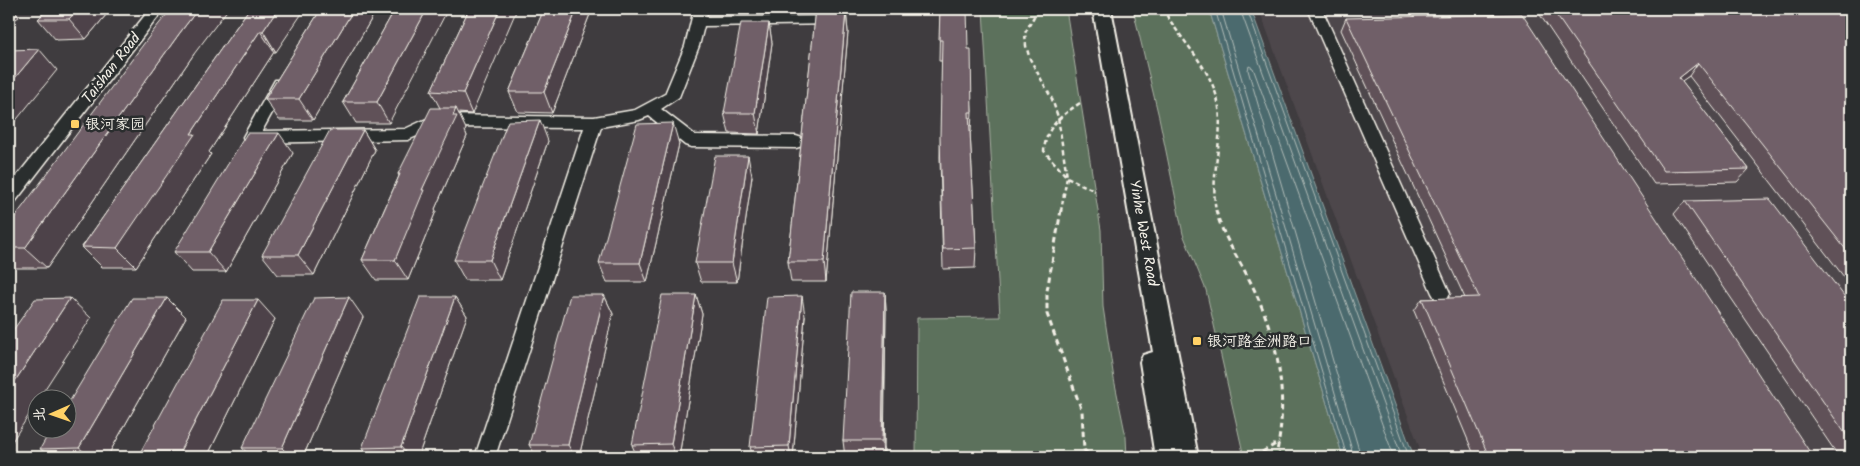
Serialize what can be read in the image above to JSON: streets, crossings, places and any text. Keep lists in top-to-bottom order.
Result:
{
  "streets": {
    "main road": ["Yinhe West Road"],
    "street": ["Taishan Road"]
  },
  "places": {
    "transit": ["银河家园", "银河路金洲路口"]
  },
  "north": "left"
}
